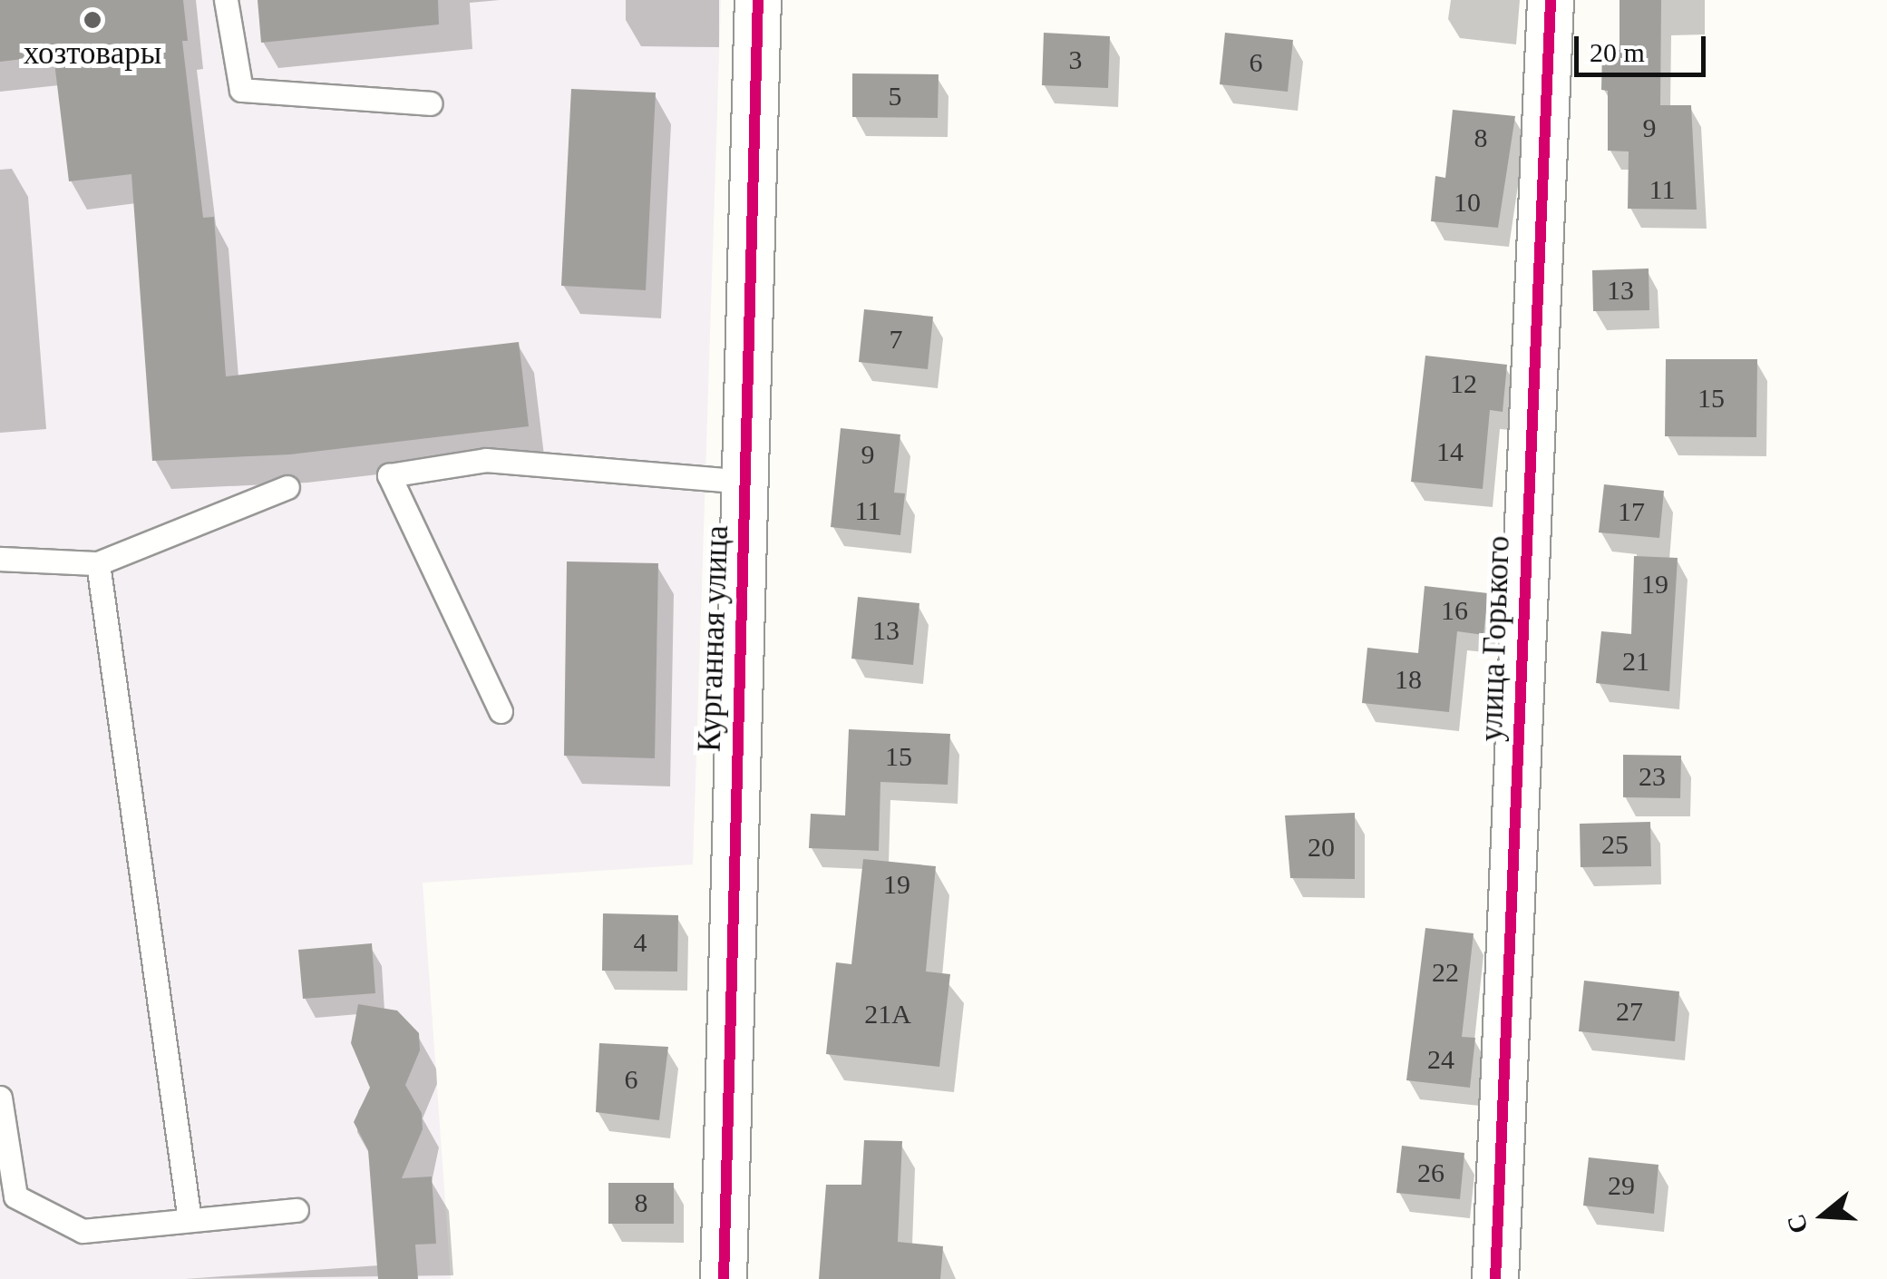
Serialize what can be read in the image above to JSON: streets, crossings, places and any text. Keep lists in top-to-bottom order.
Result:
{
  "streets": {
    "street": ["Курганная улица", "улица Горького"]
  },
  "places": ["хозтовары"],
  "house_numbers": [
    "3",
    "6",
    "5",
    "9",
    "8",
    "11",
    "10",
    "13",
    "7",
    "12",
    "15",
    "14",
    "9",
    "11",
    "17",
    "19",
    "16",
    "13",
    "21",
    "18",
    "15",
    "23",
    "25",
    "20",
    "19",
    "4",
    "22",
    "27",
    "21А",
    "24",
    "6",
    "26",
    "29",
    "8"
  ],
  "scale_bar": "20 m",
  "north": "left"
}
